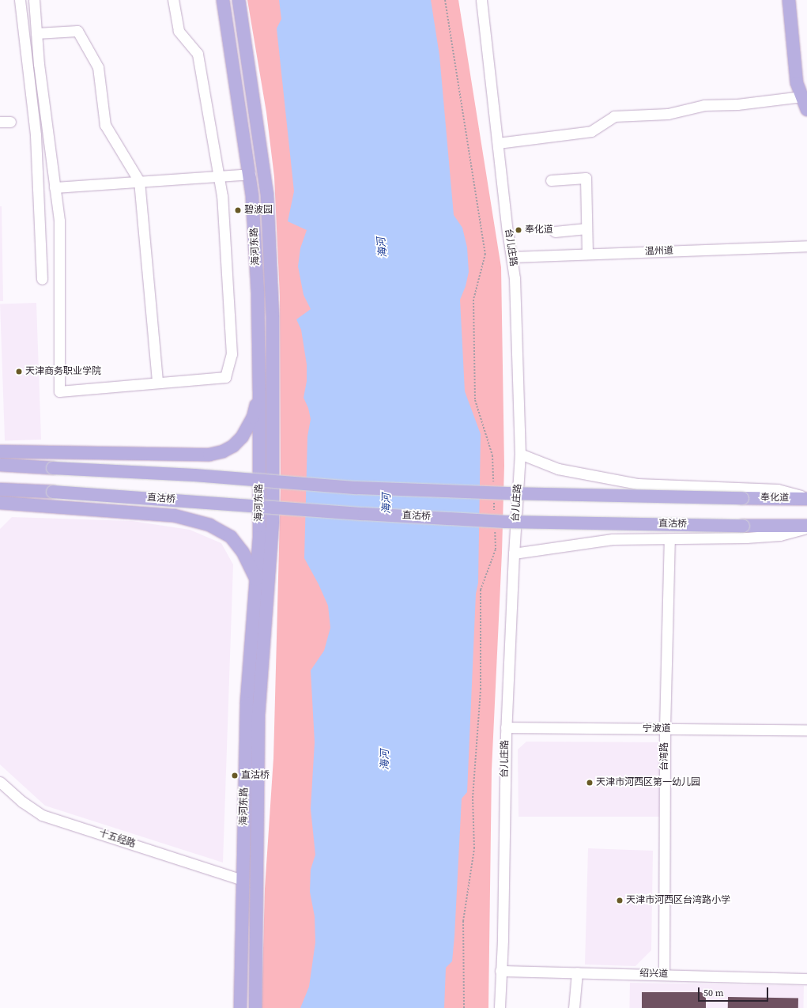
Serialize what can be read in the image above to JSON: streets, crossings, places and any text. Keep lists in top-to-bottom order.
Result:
{
  "streets": {
    "main road": ["海河东路", "奉化道", "直沽桥"],
    "street": [
      "台儿庄路",
      "温州道",
      "宁波道",
      "台湾路",
      "十五经路",
      "绍兴道"
    ]
  },
  "crossings": [
    ["海河东路", "十五经路"],
    ["台儿庄路", "温州道"],
    ["台儿庄路", "宁波道"],
    ["台儿庄路", "绍兴道"],
    ["宁波道", "台湾路"],
    ["台湾路", "绍兴道"]
  ],
  "water": ["海河"],
  "places": [
    "碧波园",
    "奉化道",
    "天津商务职业学院",
    "直沽桥",
    "天津市河西区第一幼儿园",
    "天津市河西区台湾路小学"
  ],
  "scale_bar": "50 m"
}
